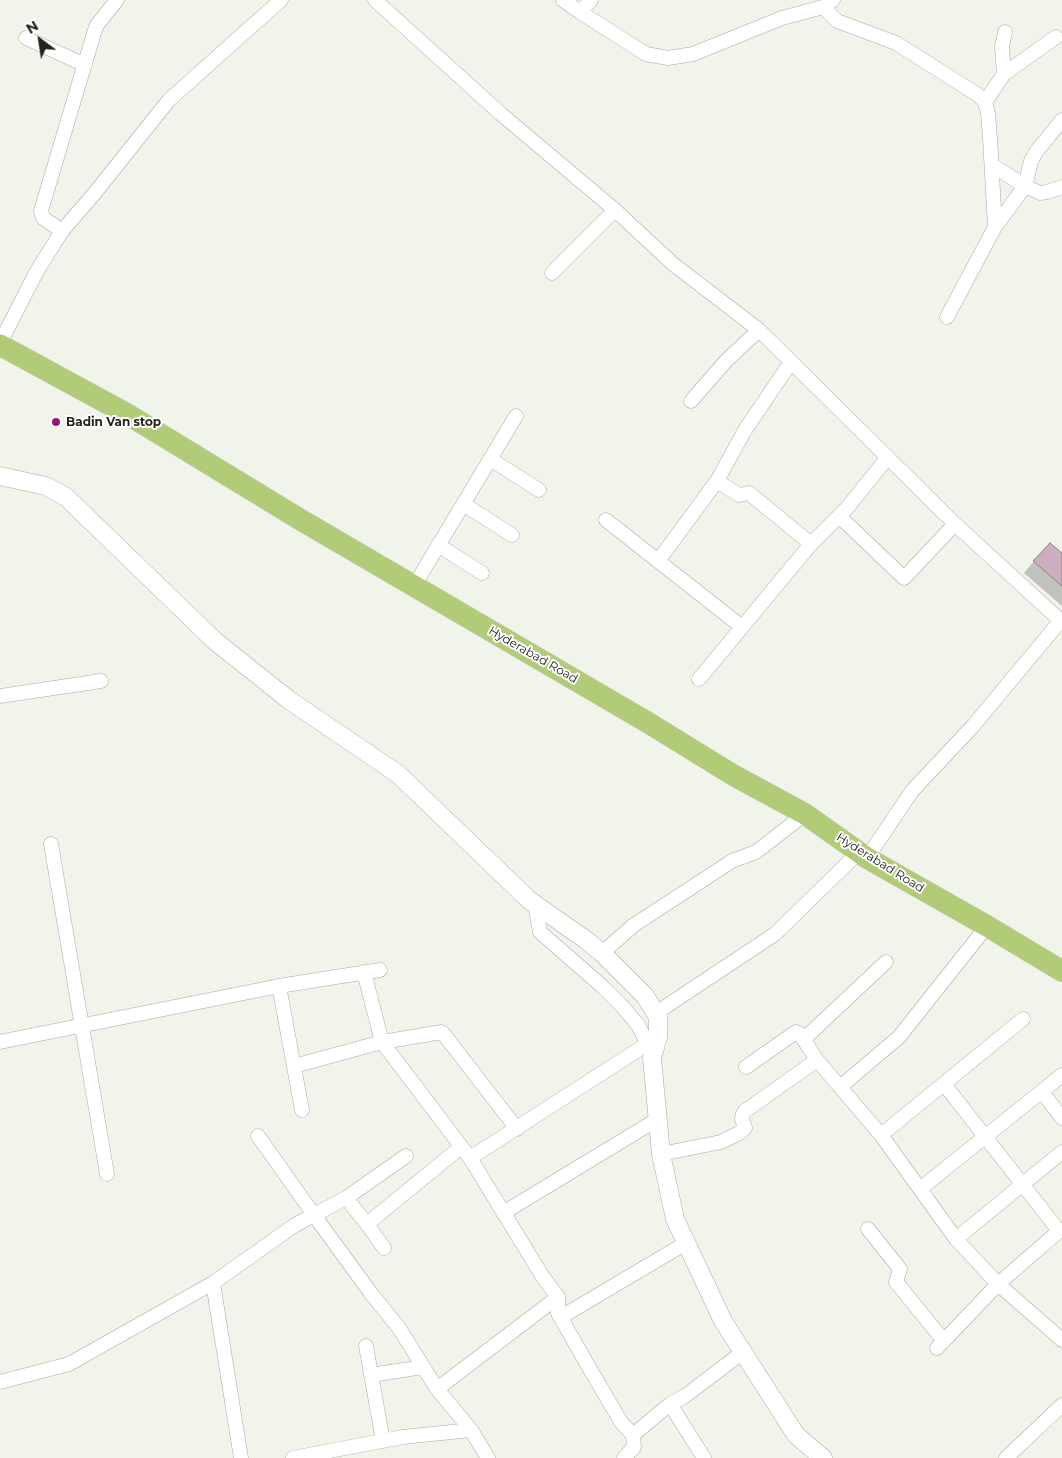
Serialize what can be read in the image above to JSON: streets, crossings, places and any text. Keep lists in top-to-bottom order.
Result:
{
  "streets": {
    "main road": ["Hyderabad Road"]
  },
  "places": ["Badin Van stop"],
  "north": "top left"
}
